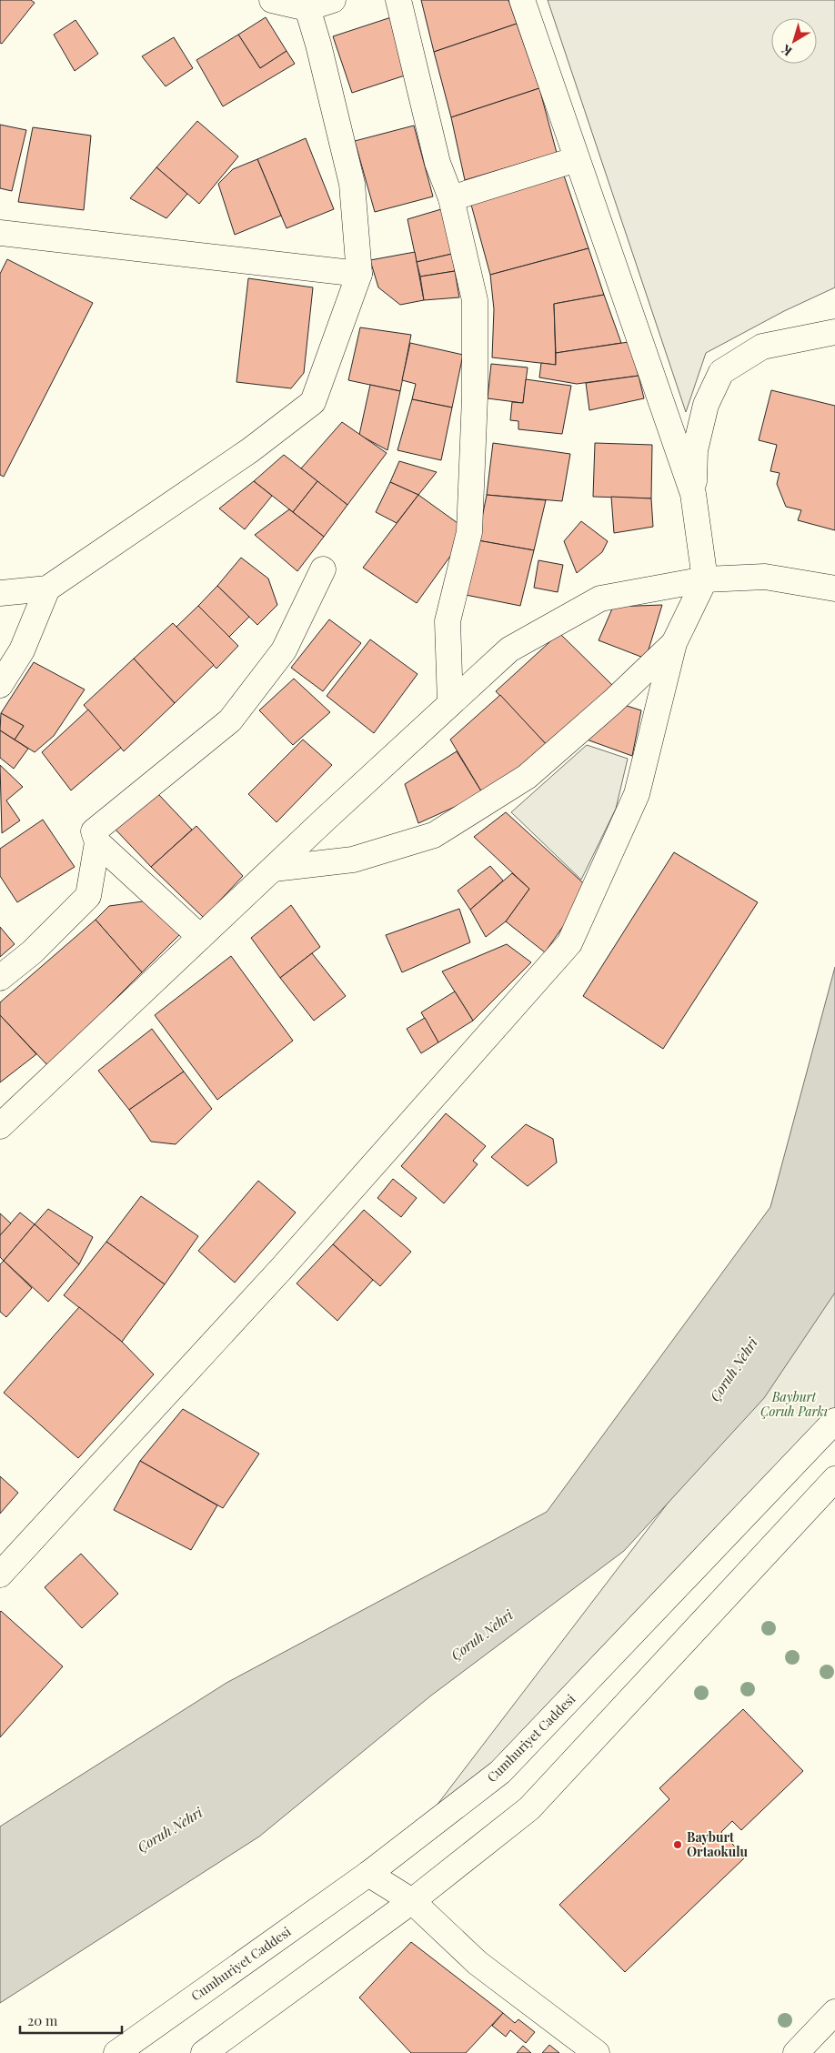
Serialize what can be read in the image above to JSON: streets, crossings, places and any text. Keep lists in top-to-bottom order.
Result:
{
  "streets": {
    "street": ["Cumhuriyet Caddesi"]
  },
  "water": ["Çoruh Nehri"],
  "parks": ["Bayburt Çoruh Parkı"],
  "places": ["Bayburt Ortaokulu"],
  "scale_bar": "20 m",
  "north": "bottom left"
}
